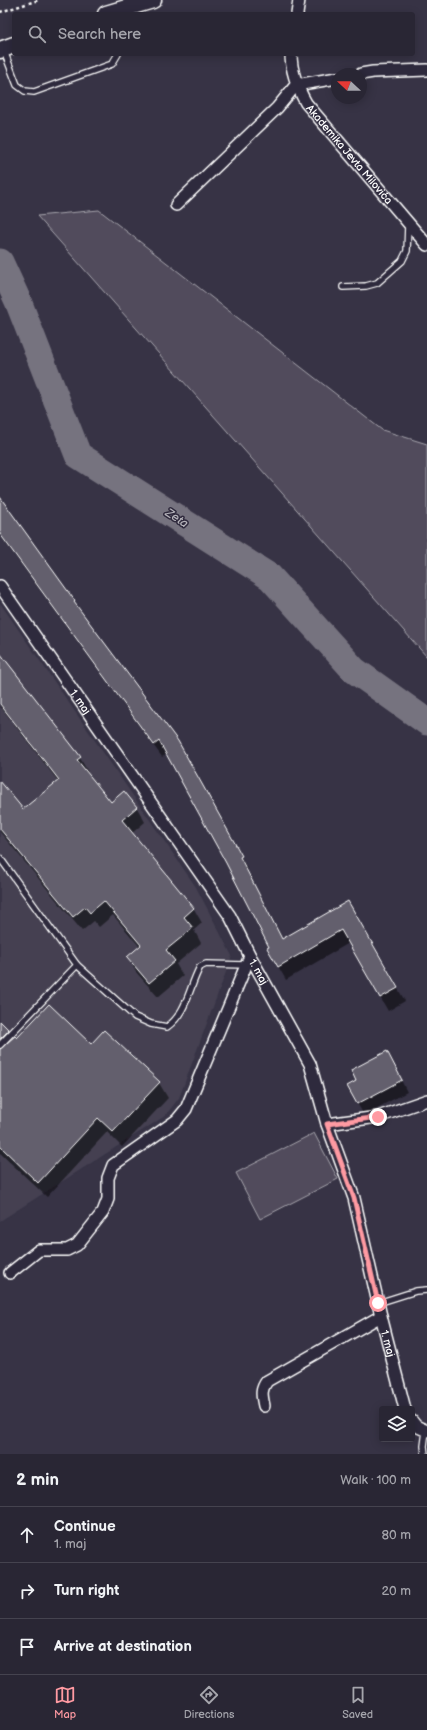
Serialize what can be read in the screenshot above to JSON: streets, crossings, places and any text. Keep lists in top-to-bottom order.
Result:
{
  "streets": {
    "street": ["Akademika Jevta Milovića", "1. maj"]
  },
  "water": ["Zeta"],
  "north": "left",
  "page": {
    "search": "Search here",
    "heading": ["2 min", "Walk · 100 m"],
    "list": [
      ["Continue", "1. maj", "80 m"],
      ["Turn right", "20 m"],
      "Arrive at destination"
    ],
    "nav": ["Map", "Directions", "Saved"]
  }
}
